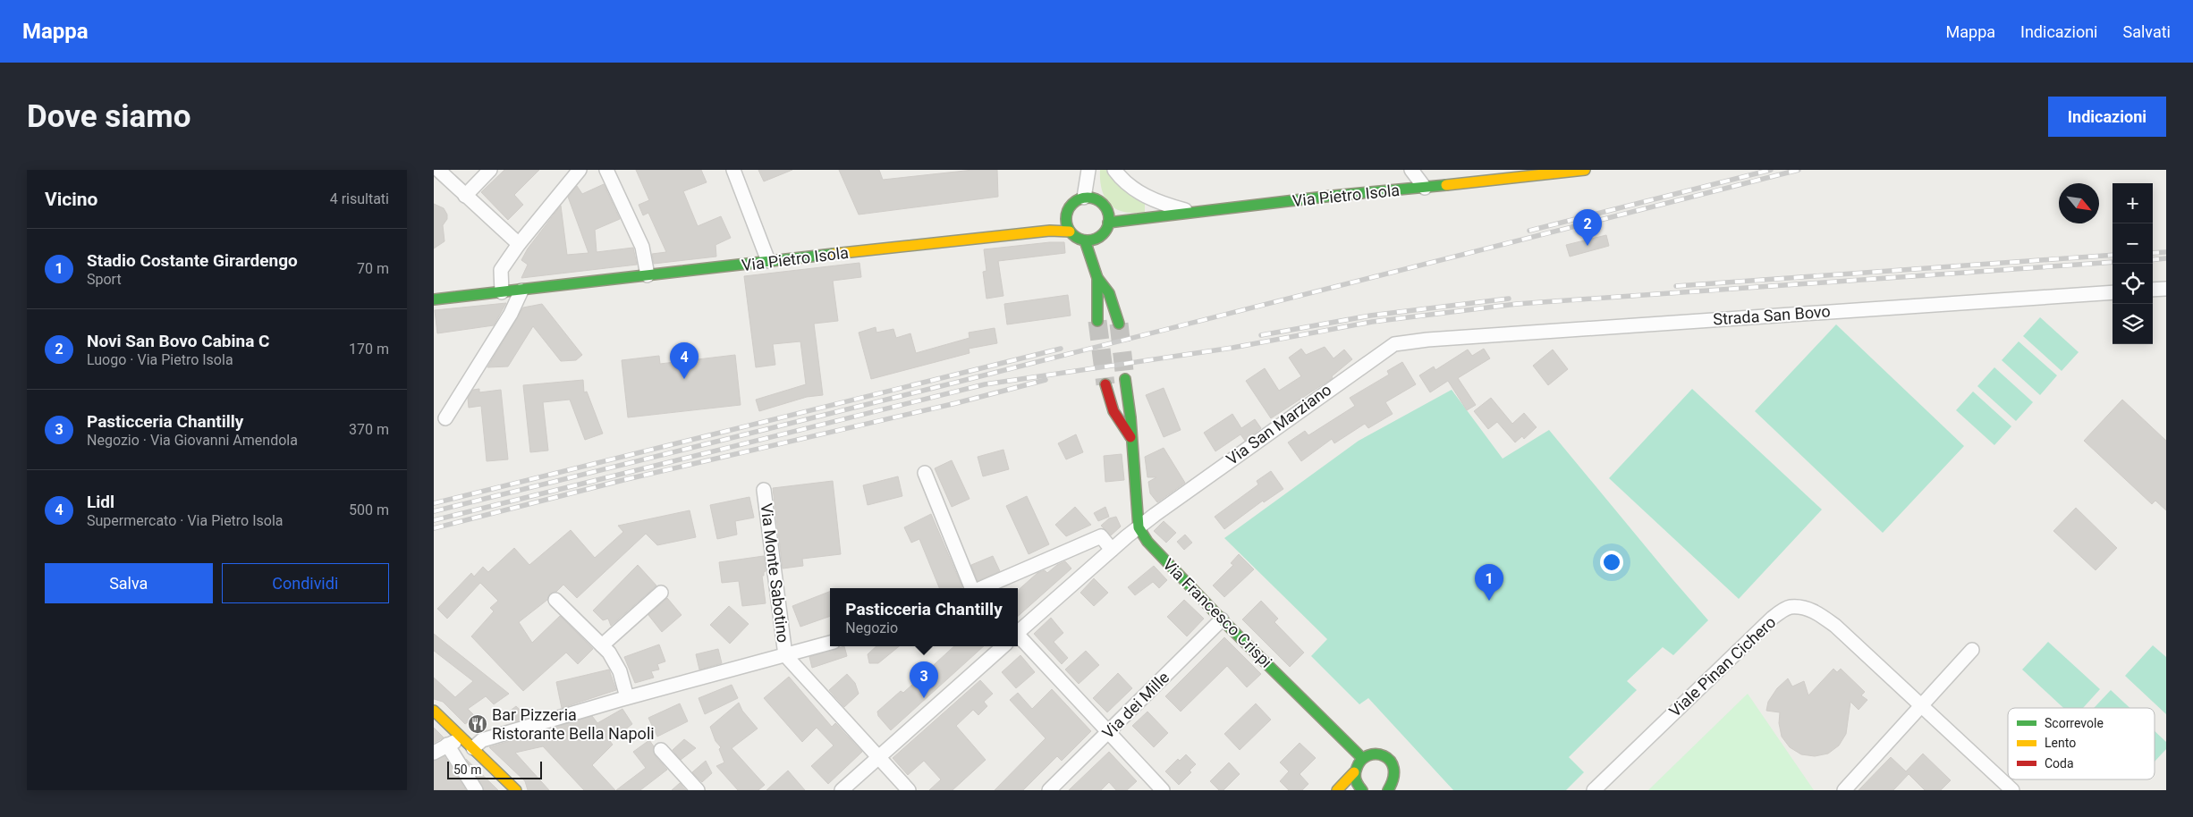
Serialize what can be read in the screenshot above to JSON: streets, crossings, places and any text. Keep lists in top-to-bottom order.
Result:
{
  "streets": {
    "street": [
      "Via Pietro Isola",
      "Strada San Bovo",
      "Via San Marziano",
      "Via Monte Sabotino",
      "Via Francesco Crispi",
      "Viale Pinan Cichero",
      "Via dei Mille"
    ]
  },
  "crossings": [
    ["Strada San Bovo", "Via San Marziano"],
    ["Via San Marziano", "Via Francesco Crispi"],
    ["Via Francesco Crispi", "Via dei Mille"]
  ],
  "places": {
    "restaurant": ["Bar Pizzeria Ristorante Bella Napoli"]
  },
  "legend": ["Scorrevole", "Lento", "Coda"],
  "scale_bar": "50 m",
  "north": "bottom right",
  "page": {
    "header": "Mappa",
    "nav": ["Mappa", "Indicazioni", "Salvati"],
    "buttons": [
      "Indicazioni",
      ["Salva", "Condividi"]
    ],
    "title": "Dove siamo",
    "heading": ["Vicino", "4 risultati"],
    "map_buttons": ["+", "−"],
    "pins": [
      "2",
      "4",
      "1",
      "3"
    ],
    "list": [
      {
        "mark": "1",
        "name": "Stadio Costante Girardengo",
        "note": "Sport",
        "value": "70 m"
      },
      {
        "mark": "2",
        "name": "Novi San Bovo Cabina C",
        "note": "Luogo · Via Pietro Isola",
        "value": "170 m"
      },
      {
        "mark": "3",
        "name": "Pasticceria Chantilly",
        "note": "Negozio · Via Giovanni Amendola",
        "value": "370 m"
      },
      {
        "mark": "4",
        "name": "Lidl",
        "note": "Supermercato · Via Pietro Isola",
        "value": "500 m"
      }
    ],
    "popup": ["Pasticceria Chantilly", "Negozio"],
    "scale": "50 m"
  }
}
